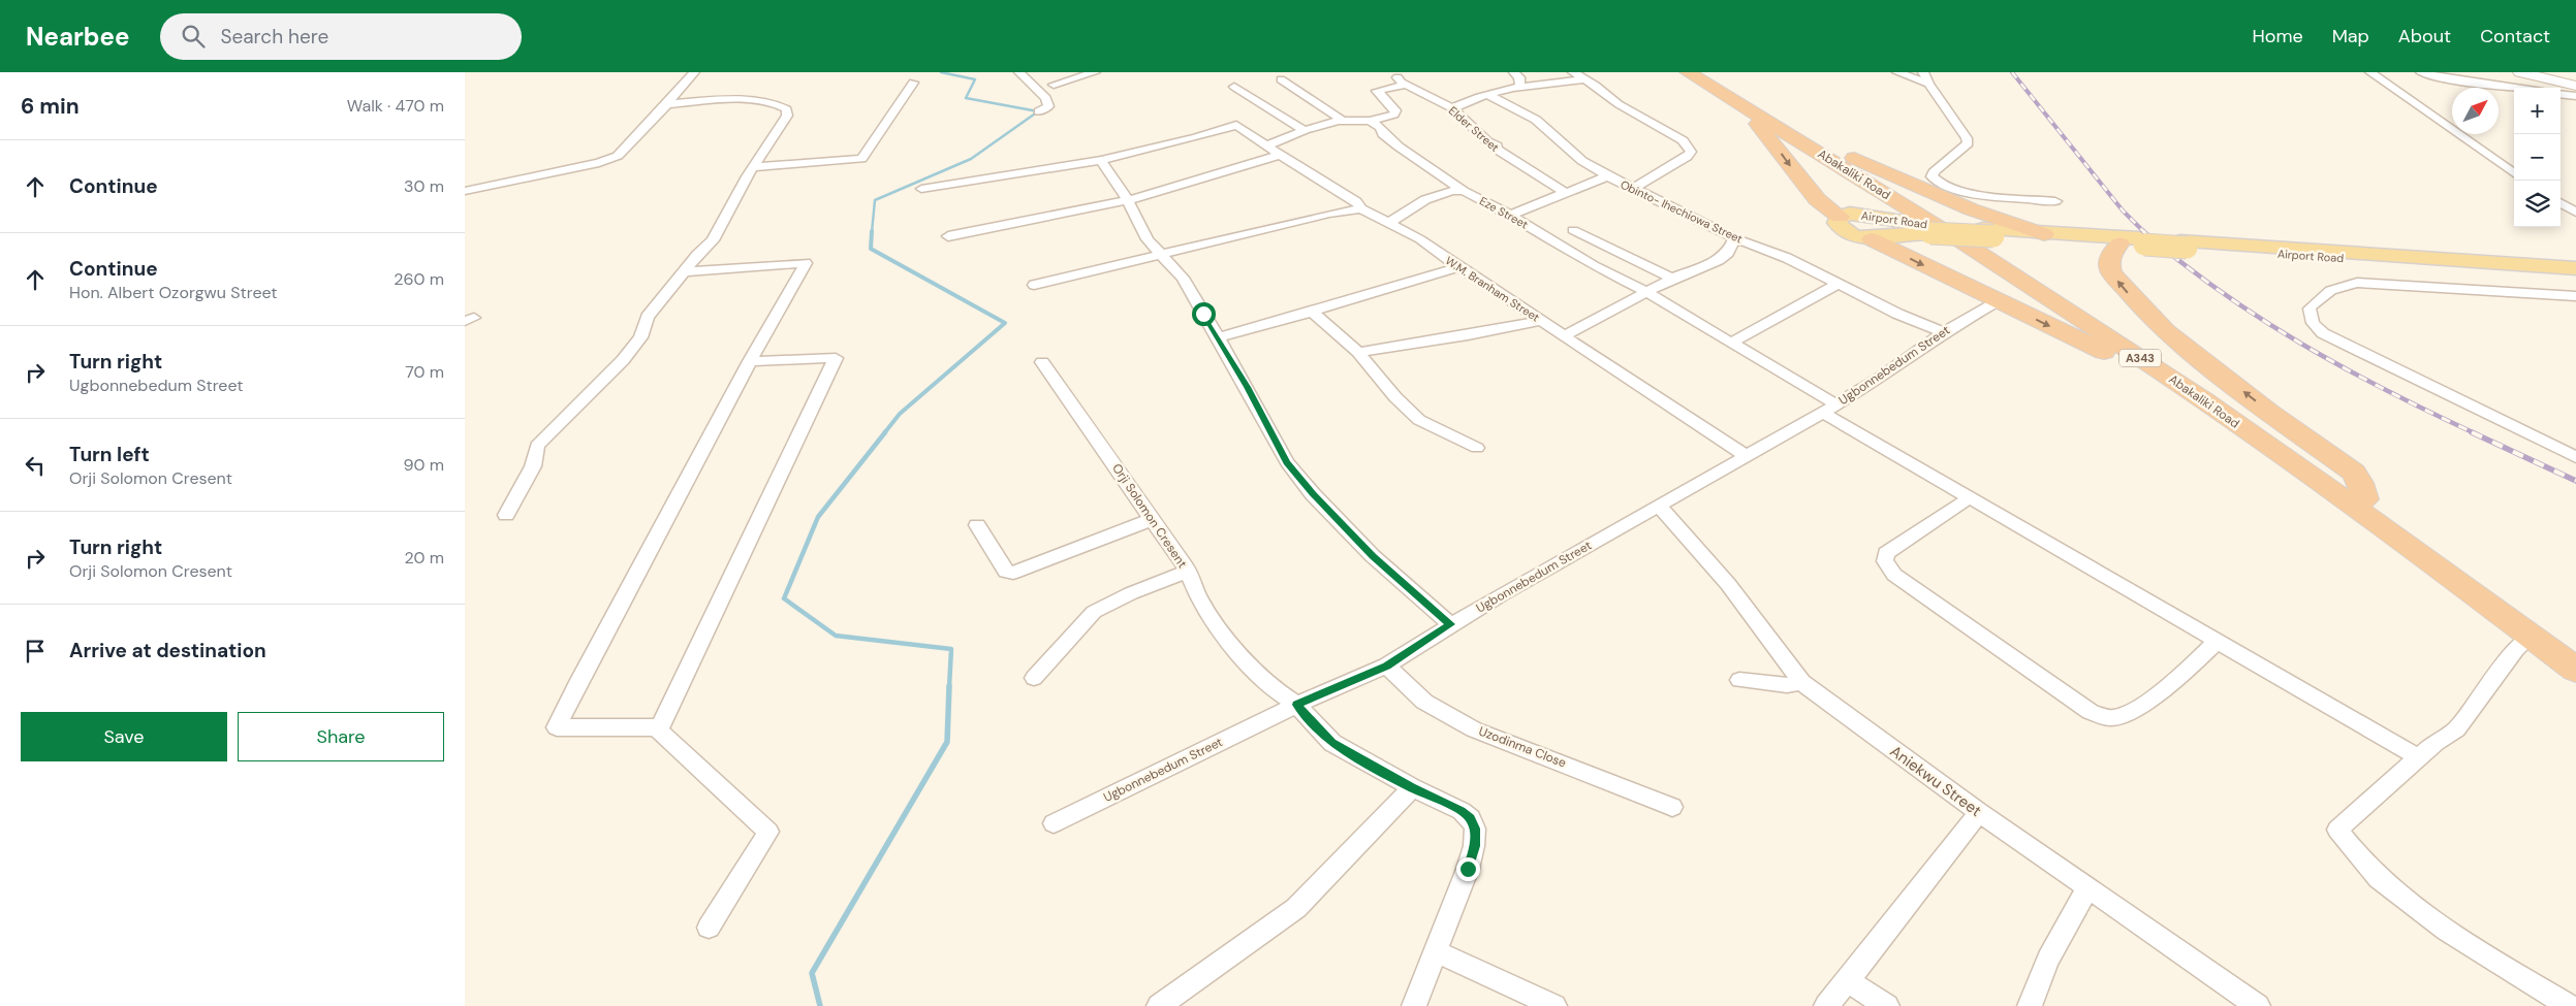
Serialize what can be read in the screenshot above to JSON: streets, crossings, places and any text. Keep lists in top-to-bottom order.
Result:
{
  "streets": {
    "highway": ["Abakaliki Road", "A343"],
    "main road": ["Airport Road"],
    "street": [
      "Elder Street",
      "Obinto- Ihechiowa Street",
      "Eze Street",
      "W.M. Branham Street",
      "Ugbonnebedum Street",
      "Orji Solomon Cresent",
      "Uzodinma Close",
      "Aniekwu Street"
    ]
  },
  "crossings": [
    ["Elder Street", "Eze Street"],
    ["Obinto- Ihechiowa Street", "Ugbonnebedum Street"],
    ["Eze Street", "Ugbonnebedum Street"],
    ["W.M. Branham Street", "Ugbonnebedum Street"],
    ["Ugbonnebedum Street", "Orji Solomon Cresent"],
    ["Ugbonnebedum Street", "Uzodinma Close"],
    ["Ugbonnebedum Street", "Aniekwu Street"]
  ],
  "north": "top right",
  "page": {
    "header": "Nearbee",
    "search": "Search here",
    "nav": [
      "Home",
      "Map",
      "About",
      "Contact"
    ],
    "heading": ["6 min", "Walk · 470 m"],
    "map_buttons": ["+", "−"],
    "list": [
      ["Continue", "30 m"],
      ["Continue", "Hon. Albert Ozorgwu Street", "260 m"],
      ["Turn right", "Ugbonnebedum Street", "70 m"],
      ["Turn left", "Orji Solomon Cresent", "90 m"],
      ["Turn right", "Orji Solomon Cresent", "20 m"],
      "Arrive at destination"
    ],
    "buttons": ["Save", "Share"]
  }
}
